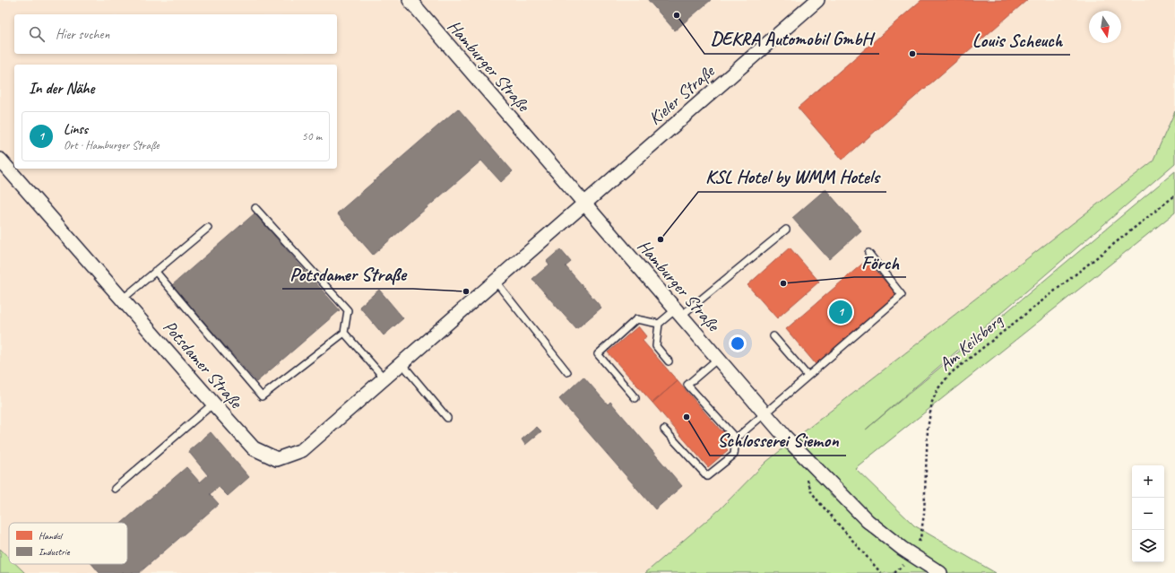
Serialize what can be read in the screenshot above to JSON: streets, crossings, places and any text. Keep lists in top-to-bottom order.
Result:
{
  "streets": {
    "street": ["Hamburger Straße", "Kieler Straße", "Potsdamer Straße"],
    "path": ["Am Keilsberg"]
  },
  "crossings": [
    ["Hamburger Straße", "Kieler Straße"],
    ["Hamburger Straße", "Am Keilsberg"],
    ["Hamburger Straße", "Potsdamer Straße"],
    ["Kieler Straße", "Potsdamer Straße"]
  ],
  "places": [
    "DEKRA Automobil GmbH",
    "Louis Scheuch",
    "KSL Hotel by WMM Hotels",
    "Förch",
    "Potsdamer Straße",
    "Schlosserei Siemon"
  ],
  "legend": ["Handel", "Industrie"],
  "north": "bottom",
  "page": {
    "search": "Hier suchen",
    "heading": "In der Nähe",
    "list": [
      {
        "mark": "1",
        "name": "Linss",
        "note": "Ort · Hamburger Straße",
        "value": "50 m"
      }
    ],
    "pins": "1",
    "map_buttons": ["+", "−"]
  }
}
